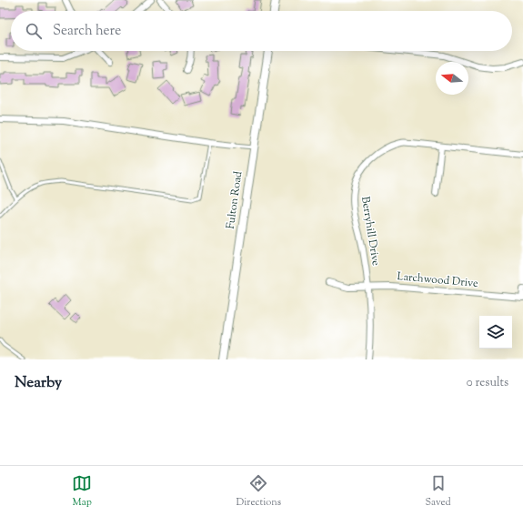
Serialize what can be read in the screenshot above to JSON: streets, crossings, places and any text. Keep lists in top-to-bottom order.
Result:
{
  "streets": {
    "street": ["Fulton Road", "Berryhill Drive", "Larchwood Drive"]
  },
  "crossings": [
    ["Berryhill Drive", "Larchwood Drive"]
  ],
  "north": "left",
  "page": {
    "search": "Search here",
    "heading": ["Nearby", "0 results"],
    "nav": ["Map", "Directions", "Saved"]
  }
}
